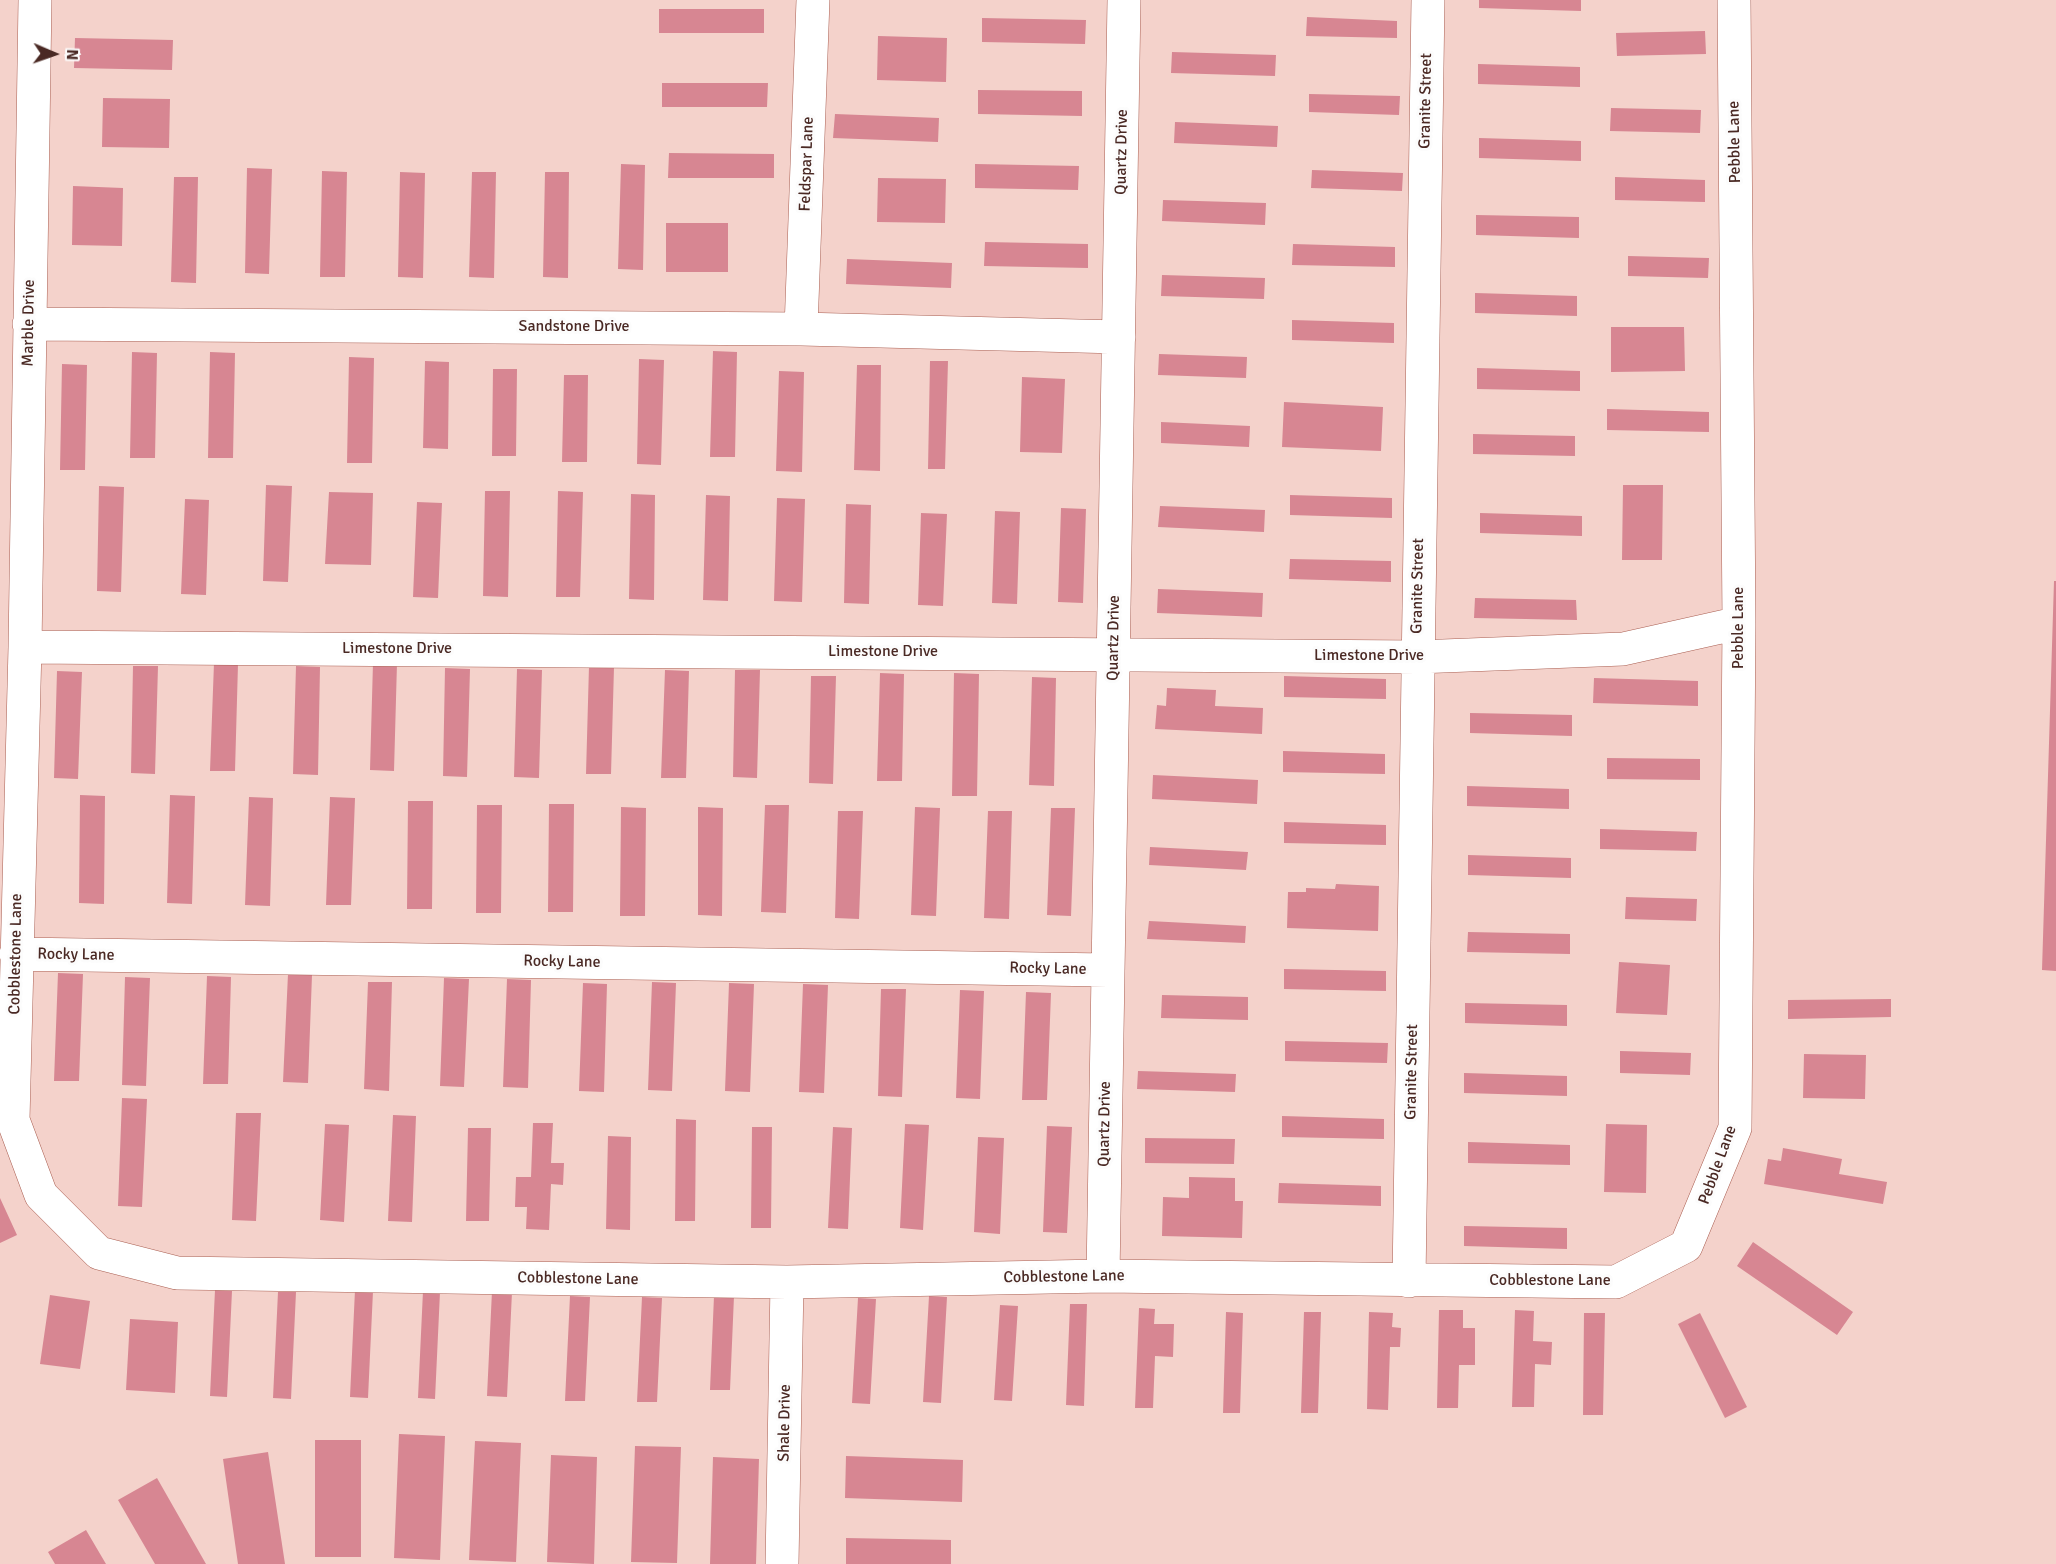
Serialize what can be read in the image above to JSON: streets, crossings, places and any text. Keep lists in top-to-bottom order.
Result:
{
  "streets": {
    "street": [
      "Granite Street",
      "Pebble Lane",
      "Quartz Drive",
      "Feldspar Lane",
      "Marble Drive",
      "Sandstone Drive",
      "Limestone Drive",
      "Cobblestone Lane",
      "Rocky Lane",
      "Shale Drive"
    ]
  },
  "crossings": [
    ["Granite Street", "Limestone Drive"],
    ["Granite Street", "Cobblestone Lane"],
    ["Pebble Lane", "Limestone Drive"],
    ["Pebble Lane", "Cobblestone Lane"],
    ["Quartz Drive", "Sandstone Drive"],
    ["Quartz Drive", "Limestone Drive"],
    ["Quartz Drive", "Cobblestone Lane"],
    ["Quartz Drive", "Rocky Lane"],
    ["Feldspar Lane", "Sandstone Drive"],
    ["Marble Drive", "Sandstone Drive"],
    ["Marble Drive", "Limestone Drive"],
    ["Marble Drive", "Cobblestone Lane"],
    ["Limestone Drive", "Cobblestone Lane"],
    ["Cobblestone Lane", "Rocky Lane"],
    ["Cobblestone Lane", "Shale Drive"]
  ],
  "north": "right"
}
